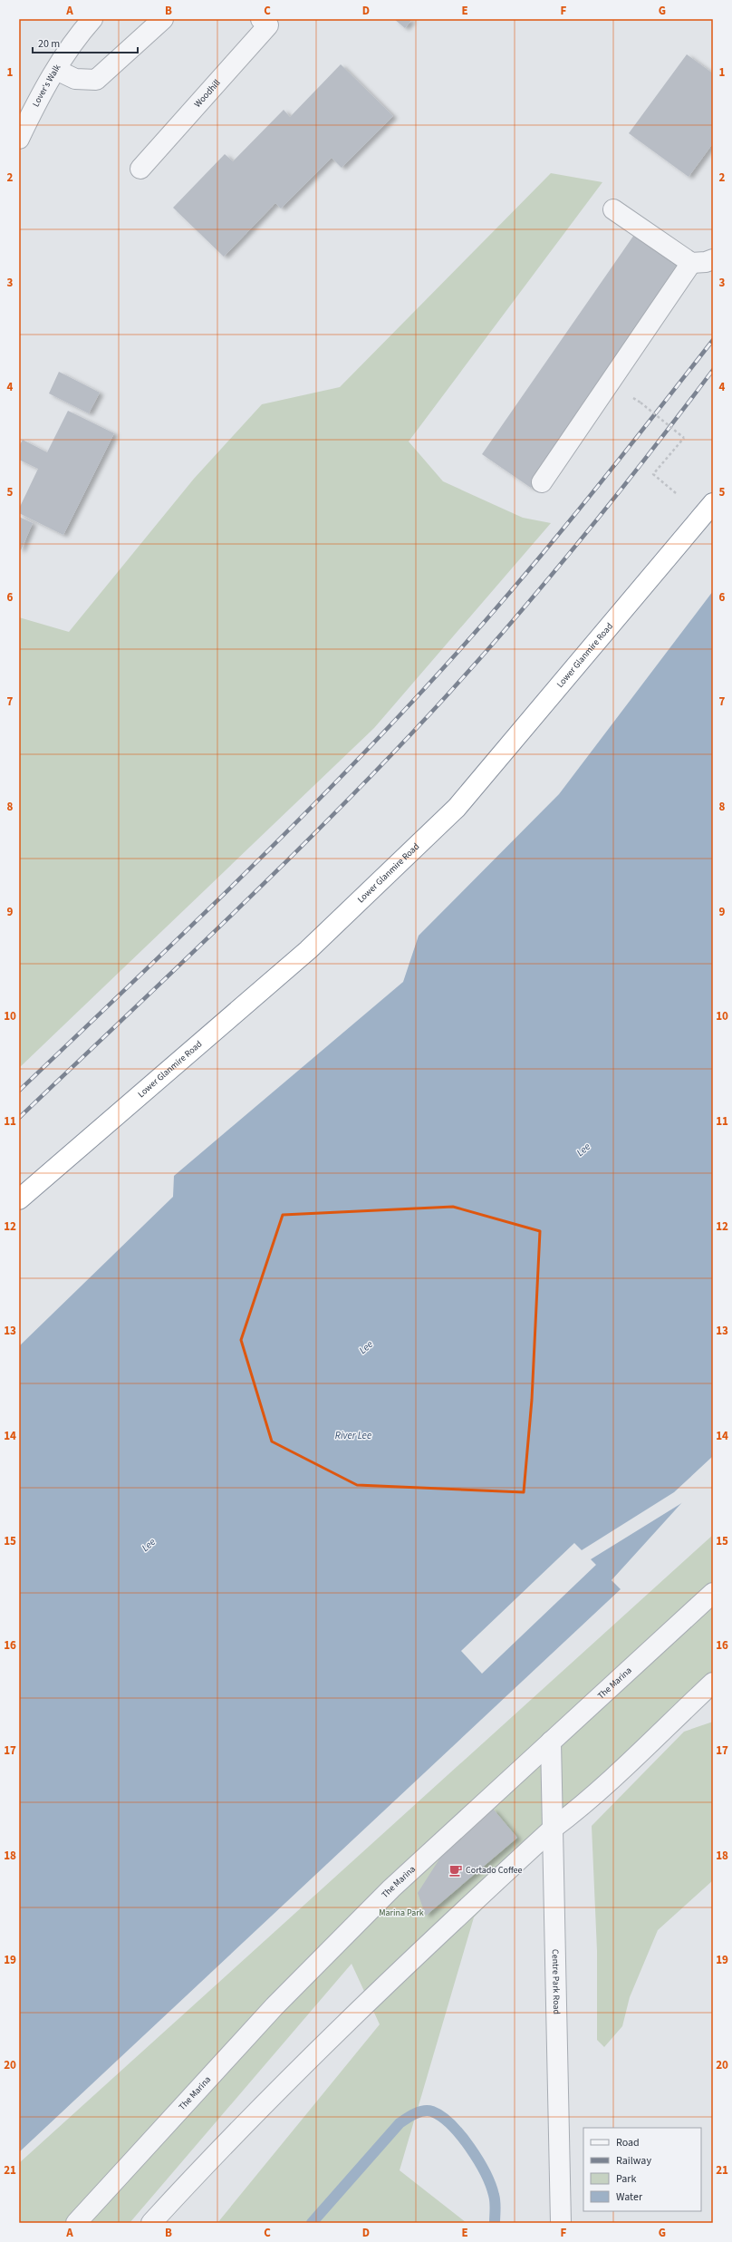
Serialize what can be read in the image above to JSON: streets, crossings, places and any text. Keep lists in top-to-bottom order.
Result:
{
  "streets": {
    "highway": ["Lower Glanmire Road"],
    "street": [
      "Lover's Walk",
      "Woodhill",
      "The Marina",
      "Centre Park Road"
    ]
  },
  "crossings": [
    ["The Marina", "Centre Park Road"]
  ],
  "water": ["Lee", "River Lee"],
  "parks": ["Marina Park"],
  "places": {
    "cafe": ["Cortado Coffee"]
  },
  "legend": [
    "Road",
    "Railway",
    "Park",
    "Water"
  ],
  "scale_bar": "20 m",
  "grid": {
    "columns": [
      "A",
      "B",
      "C",
      "D",
      "E",
      "F",
      "G"
    ],
    "rows": [
      "1",
      "2",
      "3",
      "4",
      "5",
      "6",
      "7",
      "8",
      "9",
      "10",
      "11",
      "12",
      "13",
      "14",
      "15",
      "16",
      "17",
      "18",
      "19",
      "20",
      "21"
    ]
  }
}
